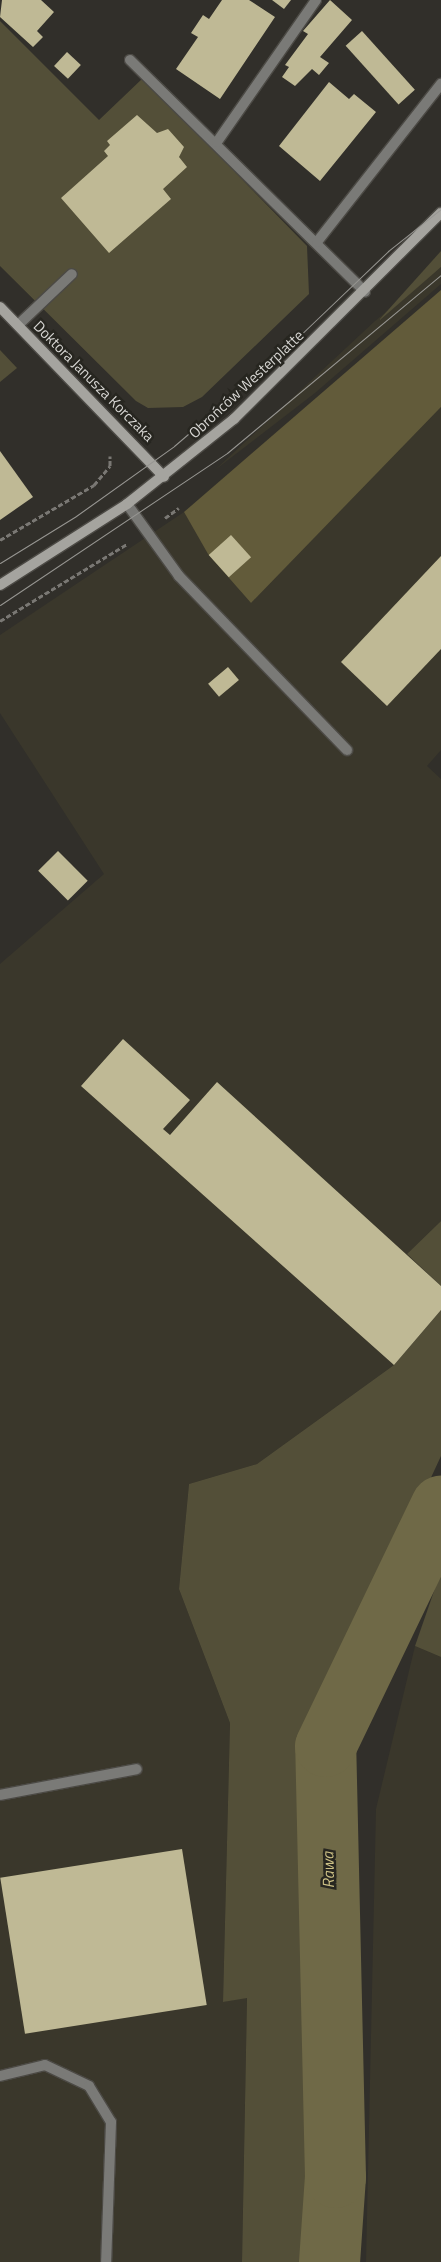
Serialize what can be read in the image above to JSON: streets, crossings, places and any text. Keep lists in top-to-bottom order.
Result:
{
  "streets": {
    "street": ["Doktora Janusza Korczaka", "Obrońców Westerplatte"]
  },
  "crossings": [
    ["Doktora Janusza Korczaka", "Obrońców Westerplatte"]
  ],
  "water": ["Rawa"]
}
